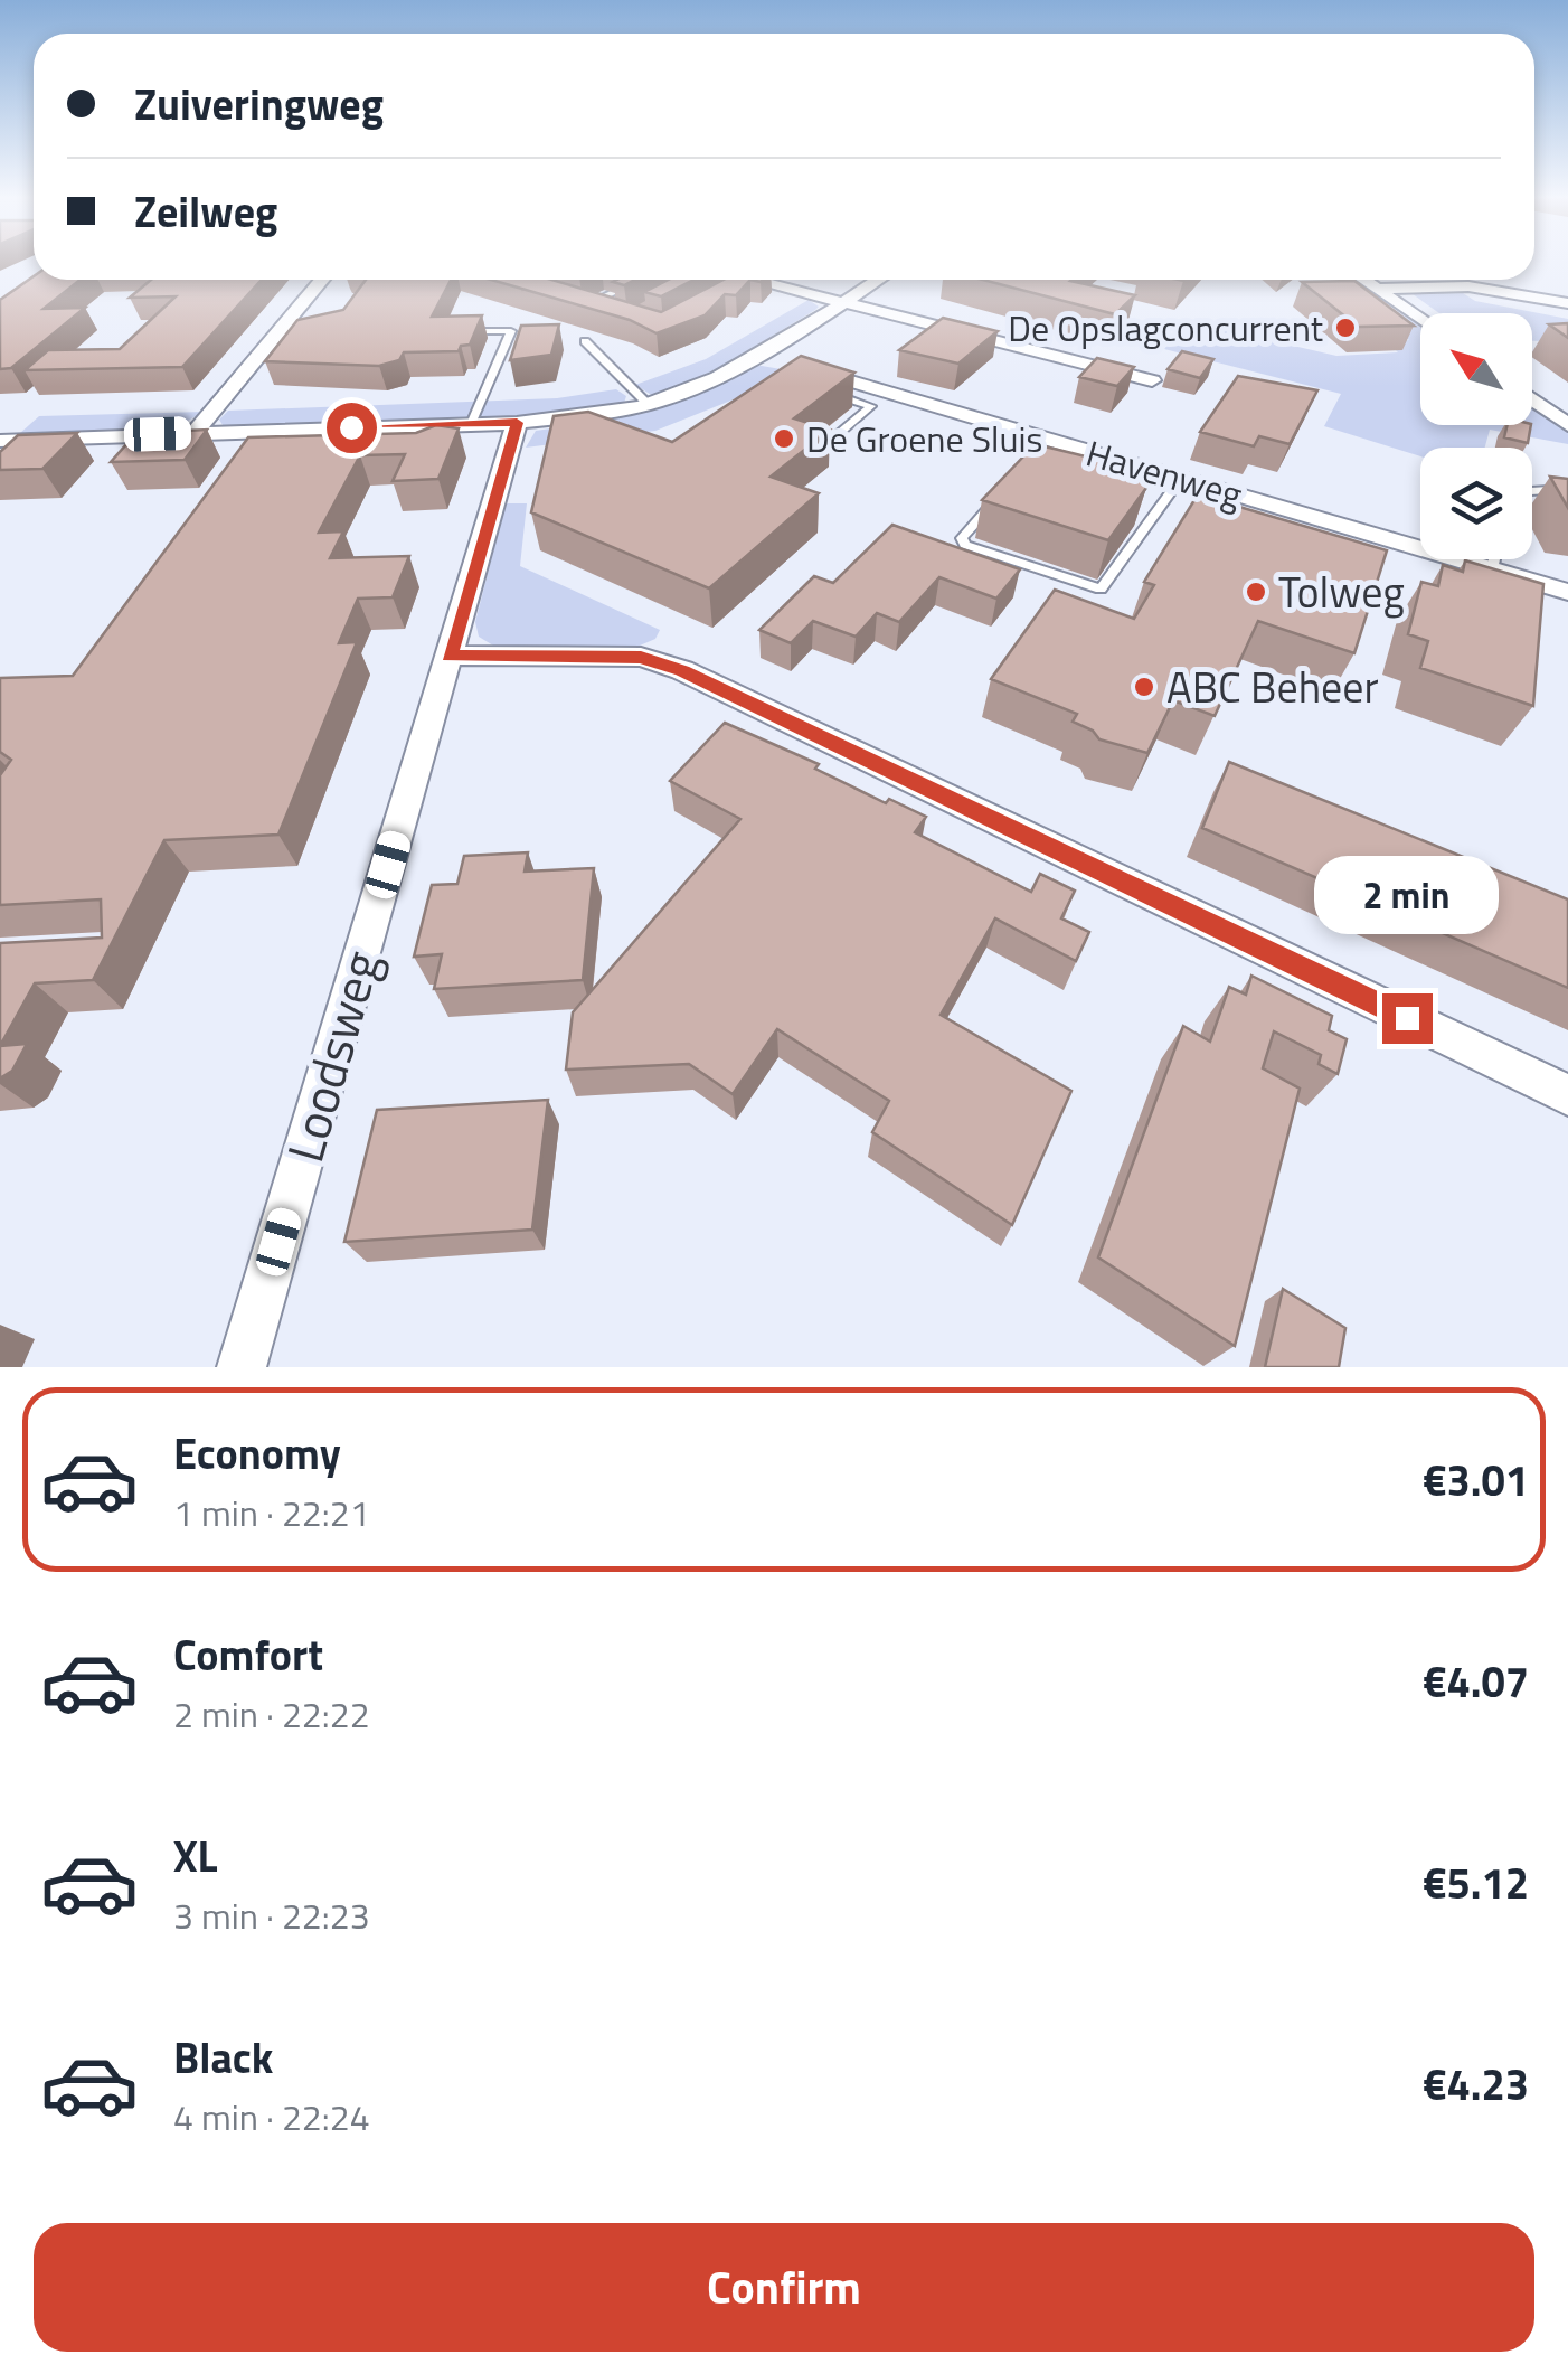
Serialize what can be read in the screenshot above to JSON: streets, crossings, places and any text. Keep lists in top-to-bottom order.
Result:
{
  "streets": {
    "street": ["Havenweg", "Loodsweg"]
  },
  "places": [
    "De Opslagconcurrent",
    "De Groene Sluis",
    "Tolweg",
    "ABC Beheer"
  ],
  "north": "top left",
  "page": {
    "banner": ["Zuiveringweg", "Zeilweg"],
    "bubble": "2 min",
    "list": [
      {
        "name": "Economy",
        "note": "1 min · 22:21",
        "value": "€3.01"
      },
      {
        "name": "Comfort",
        "note": "2 min · 22:22",
        "value": "€4.07"
      },
      {
        "name": "XL",
        "note": "3 min · 22:23",
        "value": "€5.12"
      },
      {
        "name": "Black",
        "note": "4 min · 22:24",
        "value": "€4.23"
      }
    ],
    "buttons": "Confirm"
  }
}
